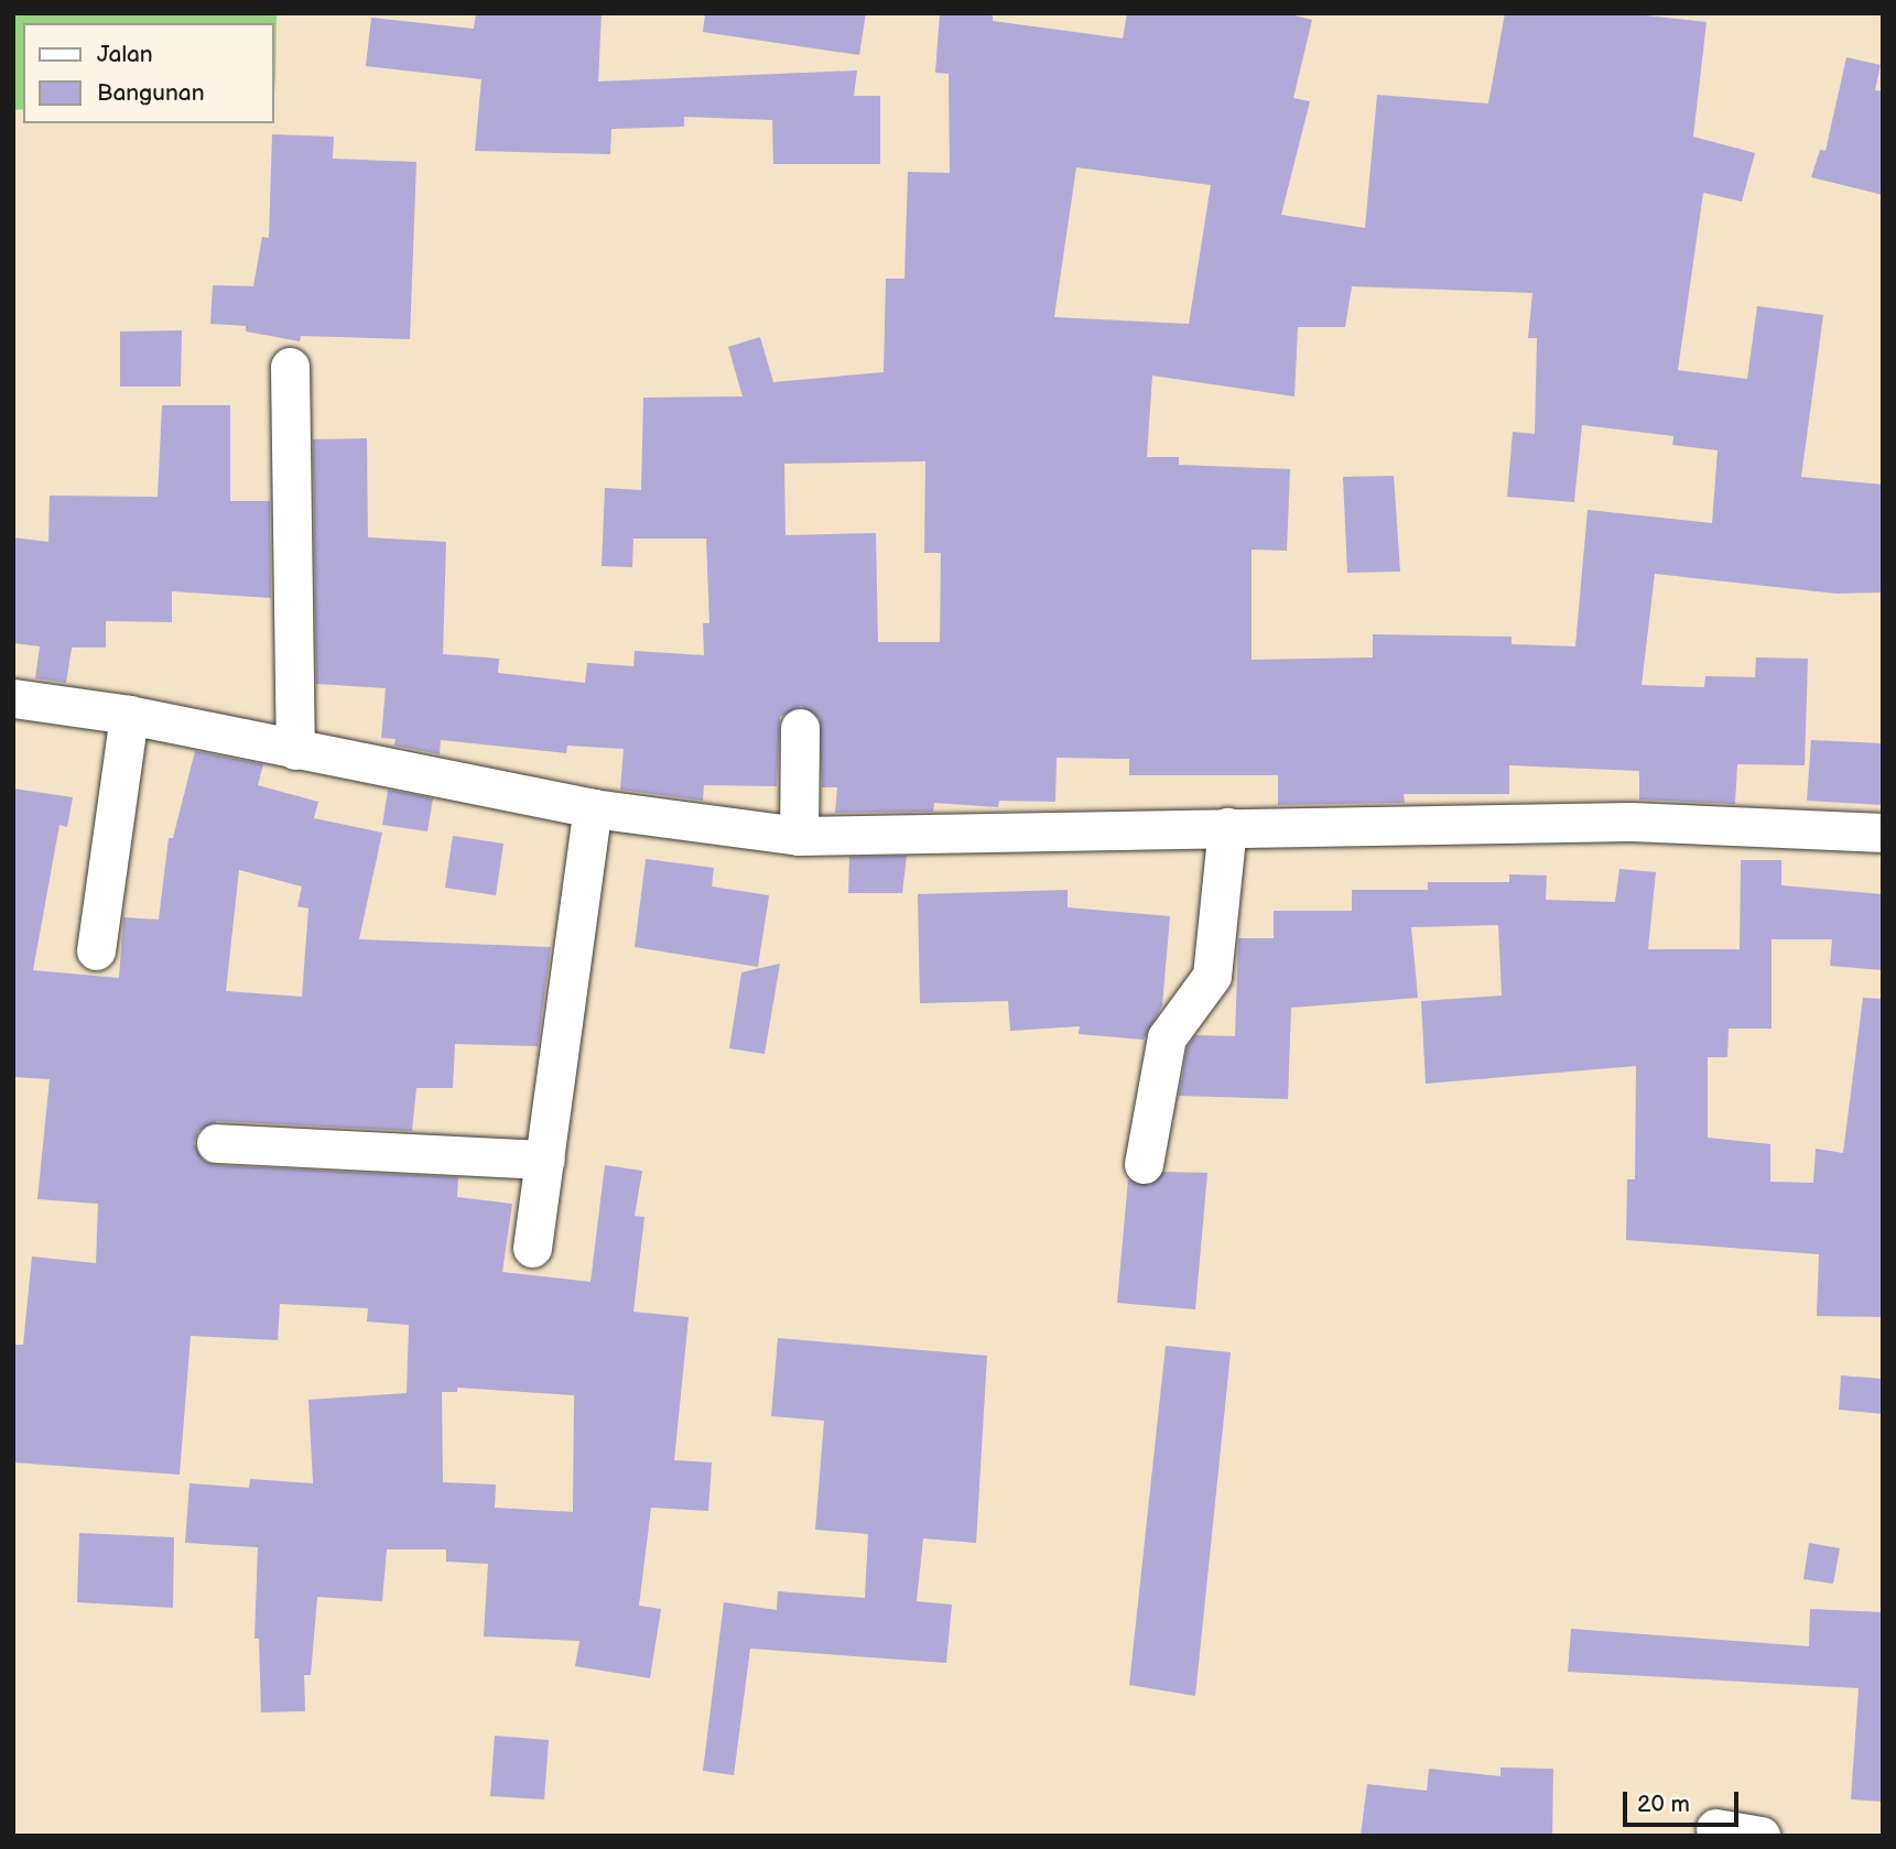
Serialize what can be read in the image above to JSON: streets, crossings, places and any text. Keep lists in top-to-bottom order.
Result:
{
  "legend": ["Jalan", "Bangunan"],
  "scale_bar": "20 m"
}
